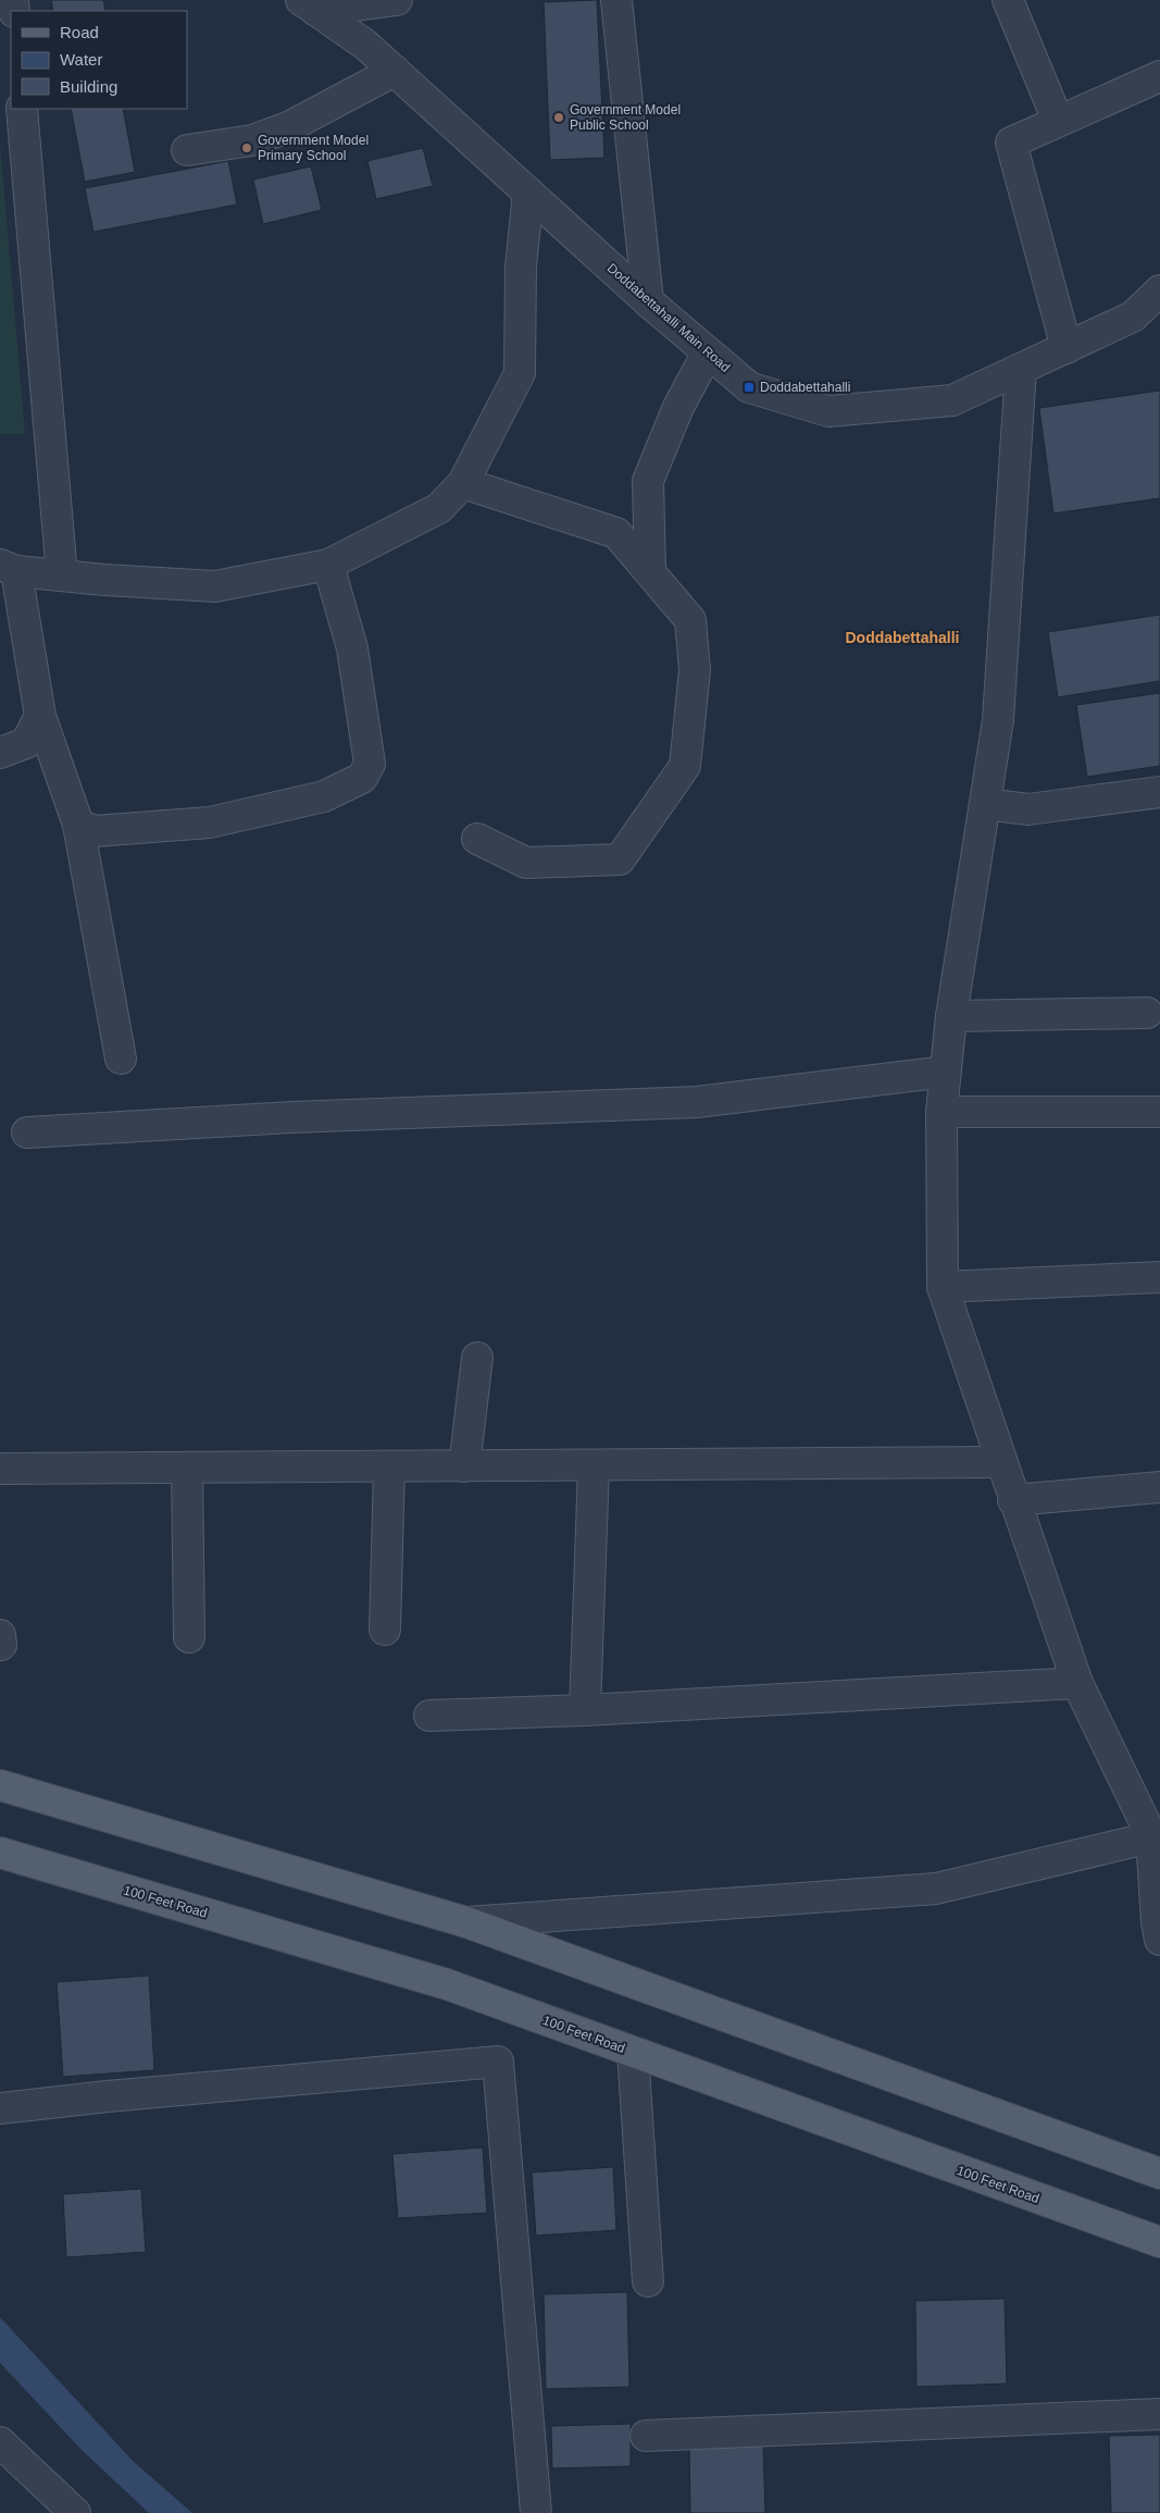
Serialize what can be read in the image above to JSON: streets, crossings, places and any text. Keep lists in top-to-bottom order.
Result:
{
  "streets": {
    "main road": ["100 Feet Road"],
    "street": ["Doddabettahalli Main Road"]
  },
  "districts": ["Doddabettahalli"],
  "places": {
    "other": ["Government Model Public School", "Government Model Primary School"],
    "transit": ["Doddabettahalli"]
  },
  "legend": ["Road", "Water", "Building"]
}
